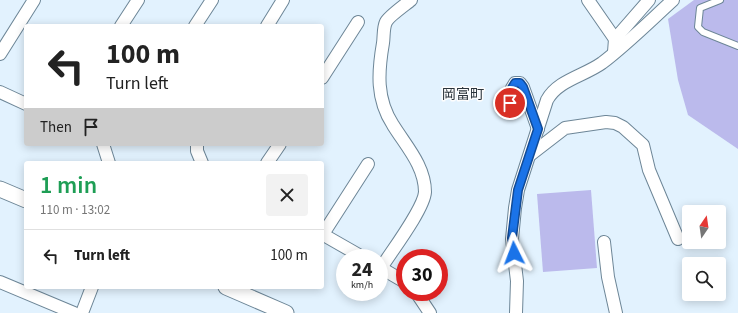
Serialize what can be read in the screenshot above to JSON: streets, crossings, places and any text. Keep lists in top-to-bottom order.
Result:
{
  "districts": ["岡富町"],
  "north": "top",
  "page": {
    "turn": ["100 m", "Turn left"],
    "then": "Then",
    "heading": ["1 min", "110 m · 13:02"],
    "list": [
      {
        "name": "Turn left",
        "value": "100 m"
      }
    ],
    "speed": "24 km/h",
    "limit": "30"
  }
}
